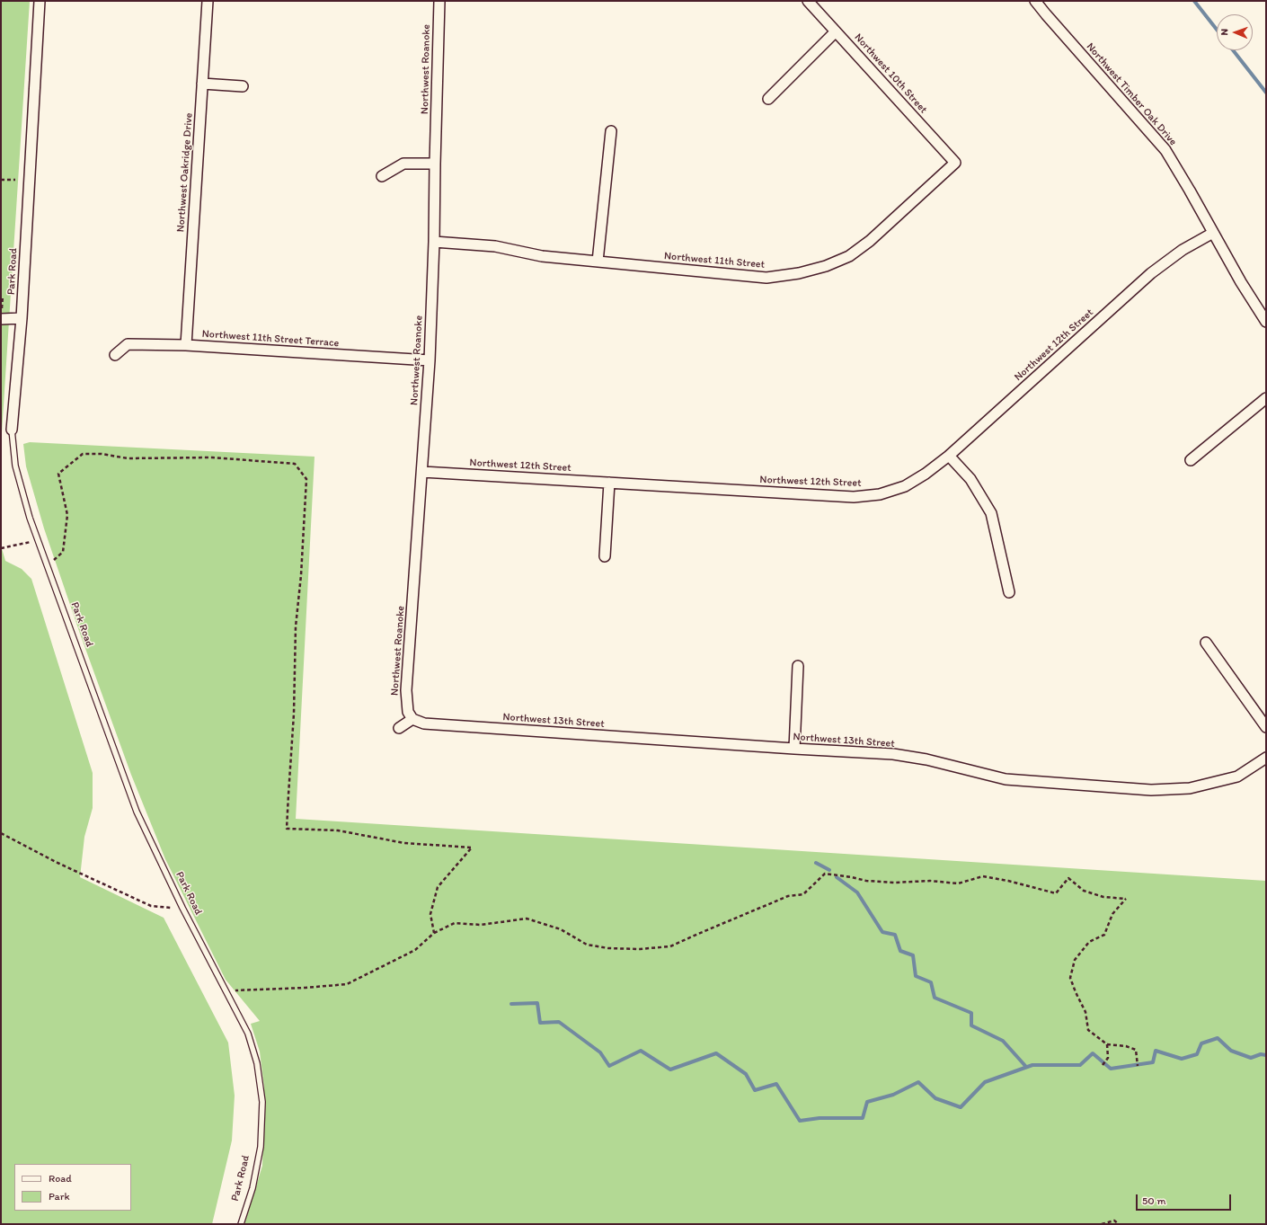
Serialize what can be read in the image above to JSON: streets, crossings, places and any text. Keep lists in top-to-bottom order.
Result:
{
  "streets": {
    "street": [
      "Northwest Roanoke",
      "Northwest 10th Street",
      "Northwest Timber Oak Drive",
      "Northwest Oakridge Drive",
      "Northwest 11th Street",
      "Park Road",
      "Northwest 11th Street Terrace",
      "Northwest 12th Street",
      "Northwest 13th Street"
    ]
  },
  "crossings": [
    ["Northwest Roanoke", "Northwest 11th Street"],
    ["Northwest Roanoke", "Northwest 11th Street Terrace"],
    ["Northwest Roanoke", "Northwest 12th Street"],
    ["Northwest Roanoke", "Northwest 13th Street"],
    ["Northwest 10th Street", "Northwest 11th Street"],
    ["Northwest Timber Oak Drive", "Northwest 12th Street"],
    ["Northwest Oakridge Drive", "Northwest 11th Street Terrace"]
  ],
  "legend": ["Road", "Park"],
  "scale_bar": "50 m",
  "north": "left"
}
